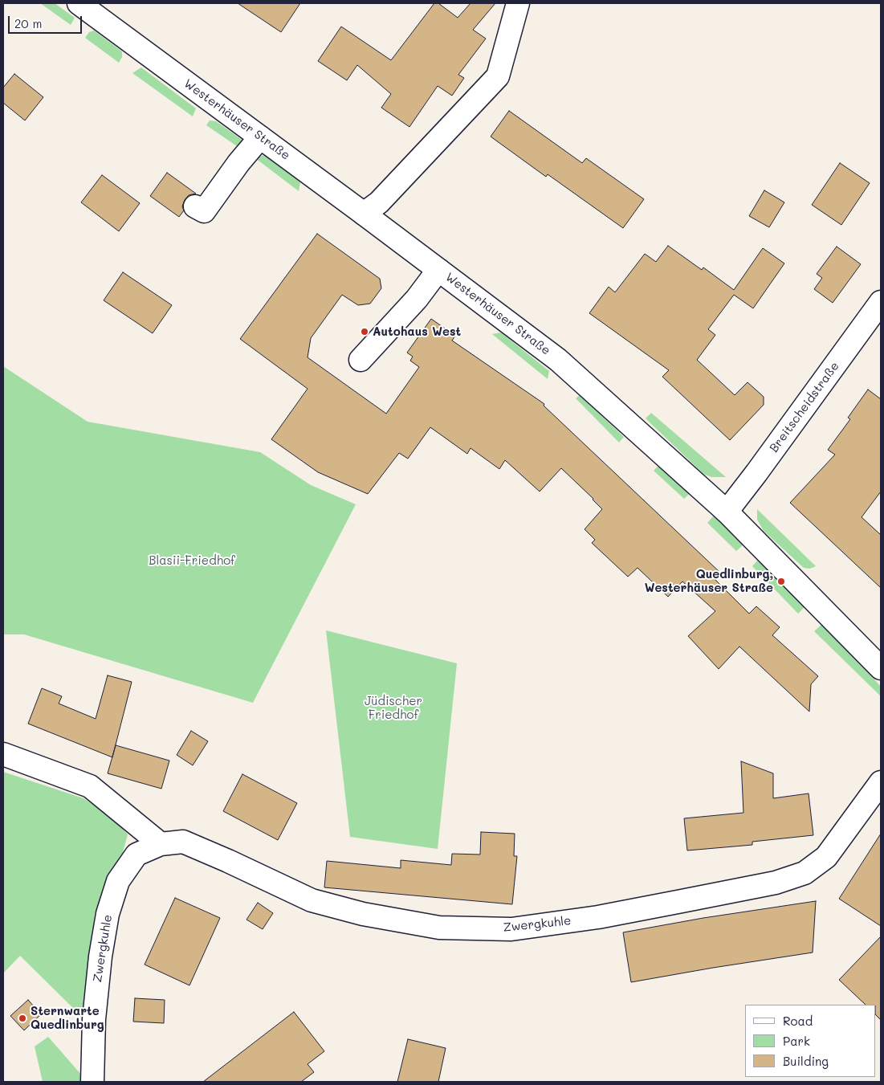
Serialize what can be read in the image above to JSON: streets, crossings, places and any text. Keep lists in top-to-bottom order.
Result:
{
  "streets": {
    "street": ["Westerhäuser Straße", "Breitscheidstraße", "Zwergkuhle"]
  },
  "crossings": [
    ["Westerhäuser Straße", "Breitscheidstraße"]
  ],
  "parks": ["Blasii-Friedhof", "Jüdischer Friedhof"],
  "places": ["Autohaus West", "Quedlinburg, Westerhäuser Straße", "Sternwarte Quedlinburg"],
  "legend": ["Road", "Park", "Building"],
  "scale_bar": "20 m"
}
